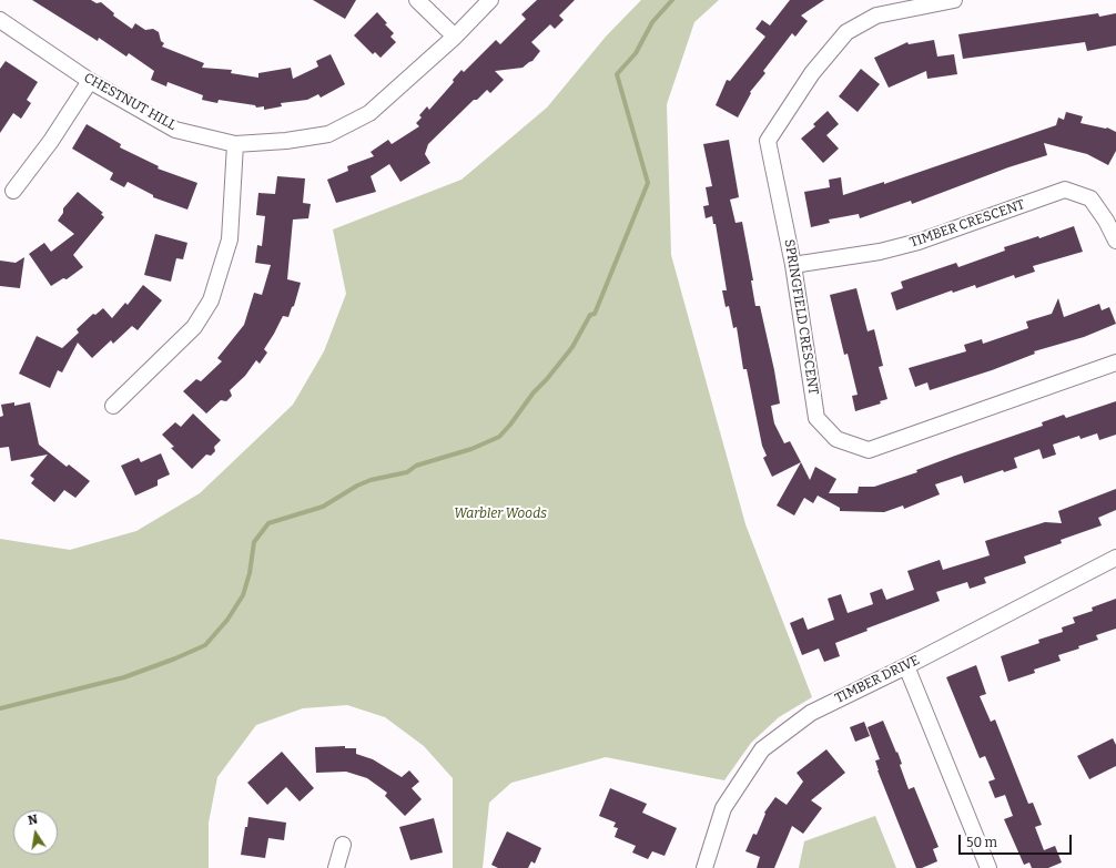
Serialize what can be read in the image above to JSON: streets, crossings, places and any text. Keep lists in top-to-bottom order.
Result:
{
  "streets": {
    "street": [
      "CHESTNUT HILL",
      "TIMBER CRESCENT",
      "SPRINGFIELD CRESCENT",
      "TIMBER DRIVE"
    ]
  },
  "crossings": [
    ["TIMBER CRESCENT", "SPRINGFIELD CRESCENT"]
  ],
  "parks": ["Warbler Woods"],
  "scale_bar": "50 m",
  "north": "top"
}
